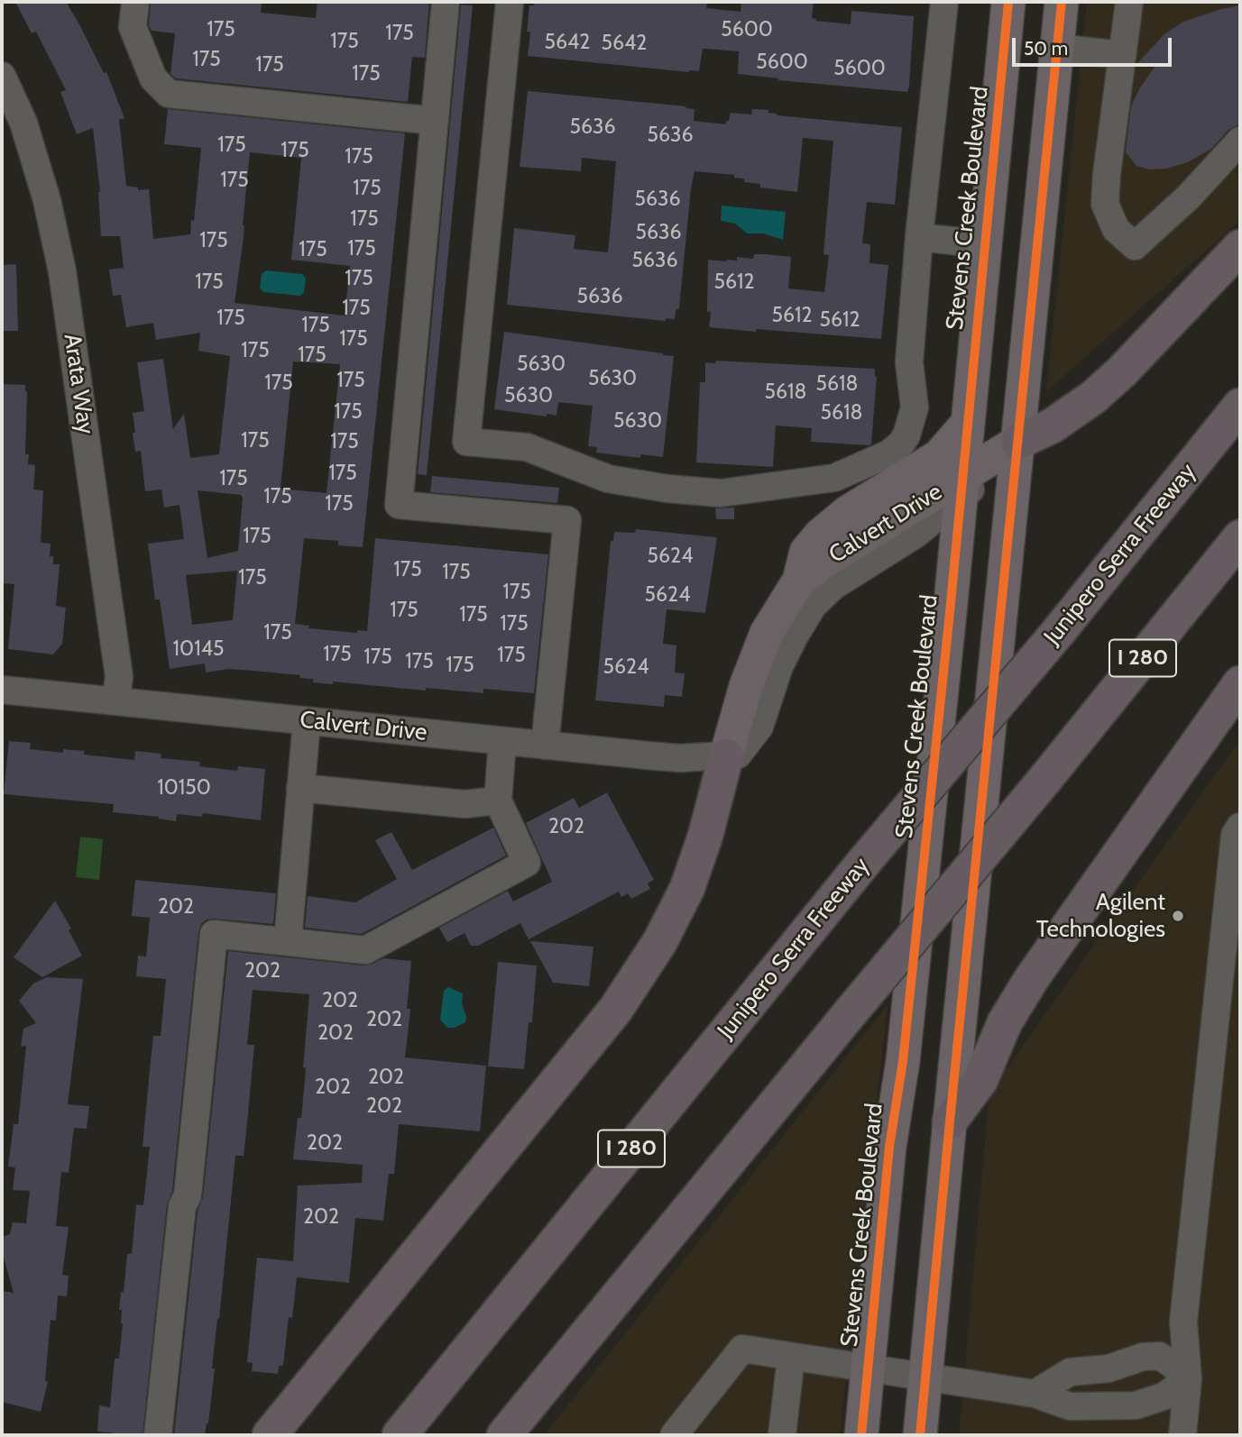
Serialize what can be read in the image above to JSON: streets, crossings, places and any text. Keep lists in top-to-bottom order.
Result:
{
  "streets": {
    "highway": ["Junipero Serra Freeway", "I 280"],
    "main road": ["Stevens Creek Boulevard", "Calvert Drive"],
    "street": ["Arata Way"]
  },
  "crossings": [
    ["Stevens Creek Boulevard", "Calvert Drive"],
    ["Arata Way", "Calvert Drive"]
  ],
  "places": ["Agilent Technologies"],
  "house_numbers": [
    "175",
    "5600",
    "175",
    "175",
    "5642",
    "5642",
    "175",
    "5600",
    "175",
    "5600",
    "175",
    "5636",
    "5636",
    "175",
    "175",
    "175",
    "175",
    "175",
    "5636",
    "175",
    "5636",
    "175",
    "175",
    "175",
    "5636",
    "175",
    "175",
    "5612",
    "5636",
    "175",
    "5612",
    "175",
    "5612",
    "175",
    "175",
    "175",
    "175",
    "5630",
    "5630",
    "175",
    "175",
    "5618",
    "5618",
    "5630",
    "175",
    "5618",
    "5630",
    "175",
    "175",
    "175",
    "175",
    "175",
    "175",
    "175",
    "5624",
    "175",
    "175",
    "175",
    "175",
    "5624",
    "175",
    "175",
    "175",
    "175",
    "10145",
    "175",
    "175",
    "175",
    "175",
    "175",
    "5624",
    "10150",
    "202",
    "202",
    "202",
    "202",
    "202",
    "202",
    "202",
    "202",
    "202",
    "202",
    "202"
  ],
  "scale_bar": "50 m"
}
